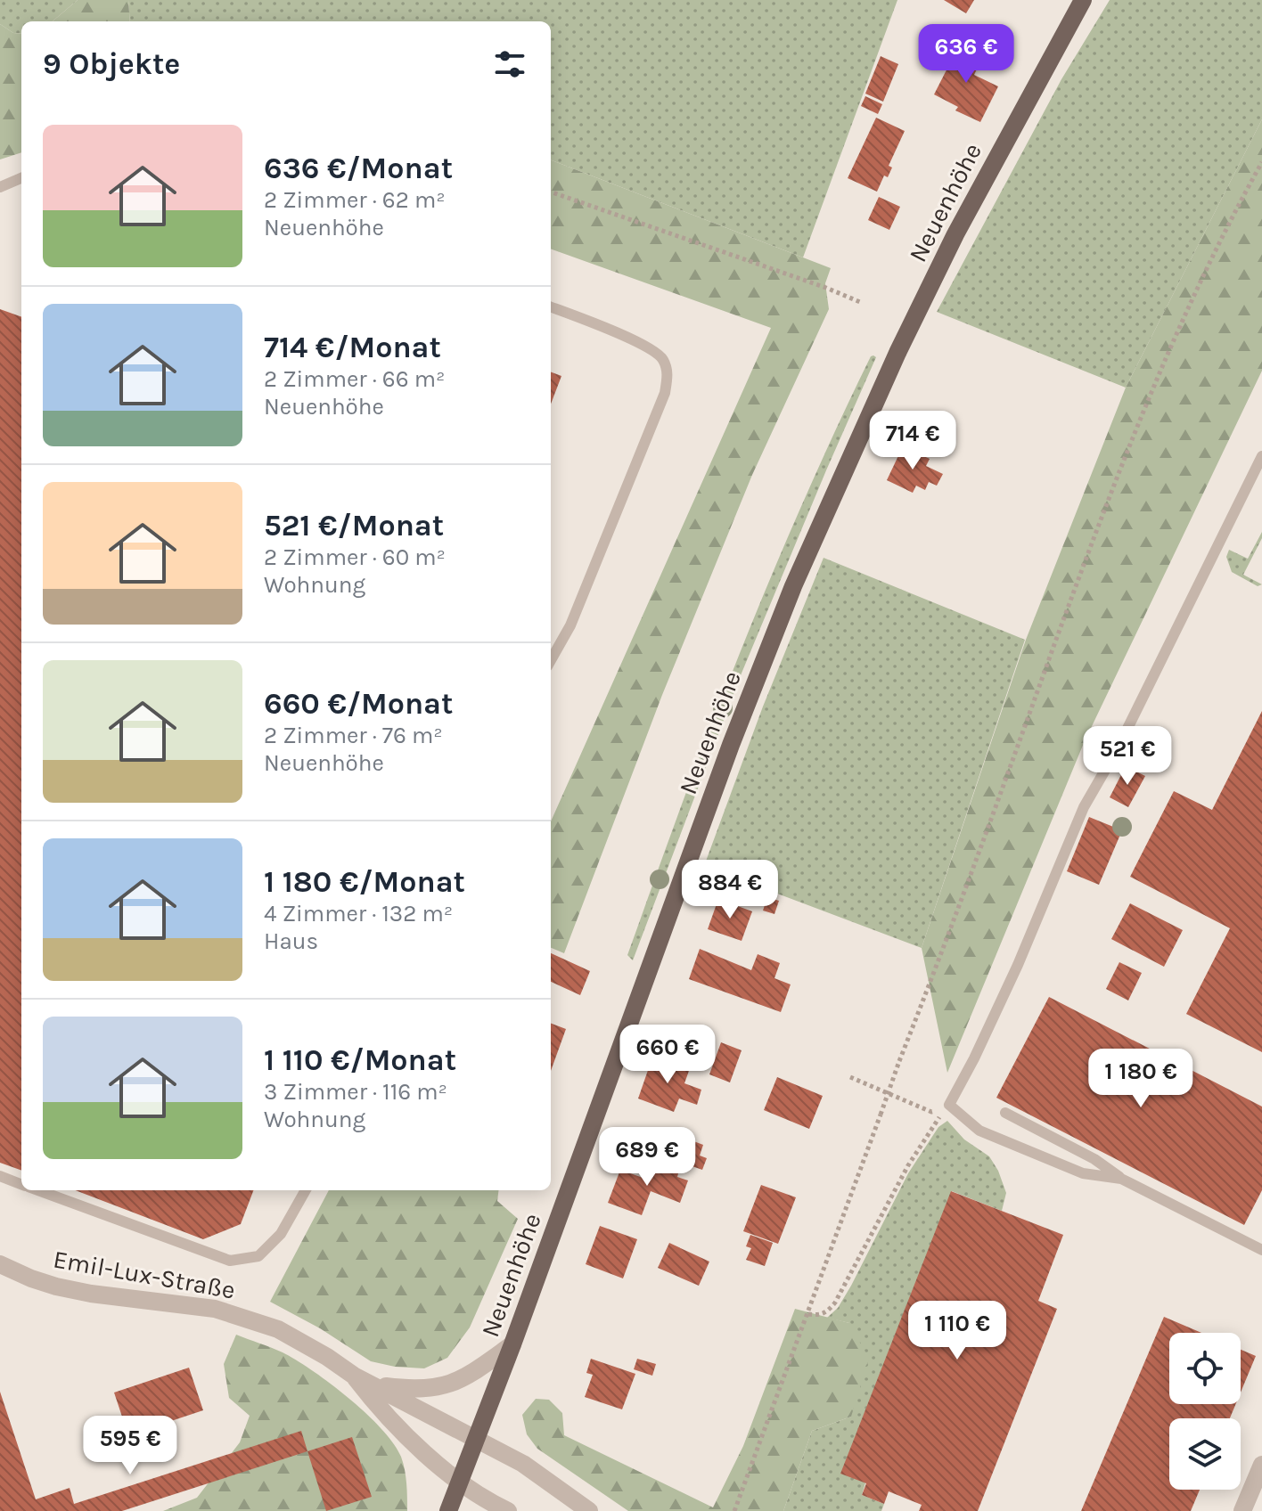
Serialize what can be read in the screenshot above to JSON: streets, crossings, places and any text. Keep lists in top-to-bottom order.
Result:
{
  "streets": {
    "main road": ["Neuenhöhe"],
    "street": ["Emil-Lux-Straße"]
  },
  "crossings": [
    ["Neuenhöhe", "Emil-Lux-Straße"]
  ],
  "page": {
    "heading": "9 Objekte",
    "price": [
      "636 €",
      "714 €",
      "521 €",
      "884 €",
      "660 €",
      "1 180 €",
      "689 €",
      "1 110 €",
      "595 €"
    ],
    "list": [
      {
        "name": "636 €/Monat",
        "note": "2 Zimmer · 62 m² · Neuenhöhe"
      },
      {
        "name": "714 €/Monat",
        "note": "2 Zimmer · 66 m² · Neuenhöhe"
      },
      {
        "name": "521 €/Monat",
        "note": "2 Zimmer · 60 m² · Wohnung"
      },
      {
        "name": "660 €/Monat",
        "note": "2 Zimmer · 76 m² · Neuenhöhe"
      },
      {
        "name": "1 180 €/Monat",
        "note": "4 Zimmer · 132 m² · Haus"
      },
      {
        "name": "1 110 €/Monat",
        "note": "3 Zimmer · 116 m² · Wohnung"
      }
    ]
  }
}
